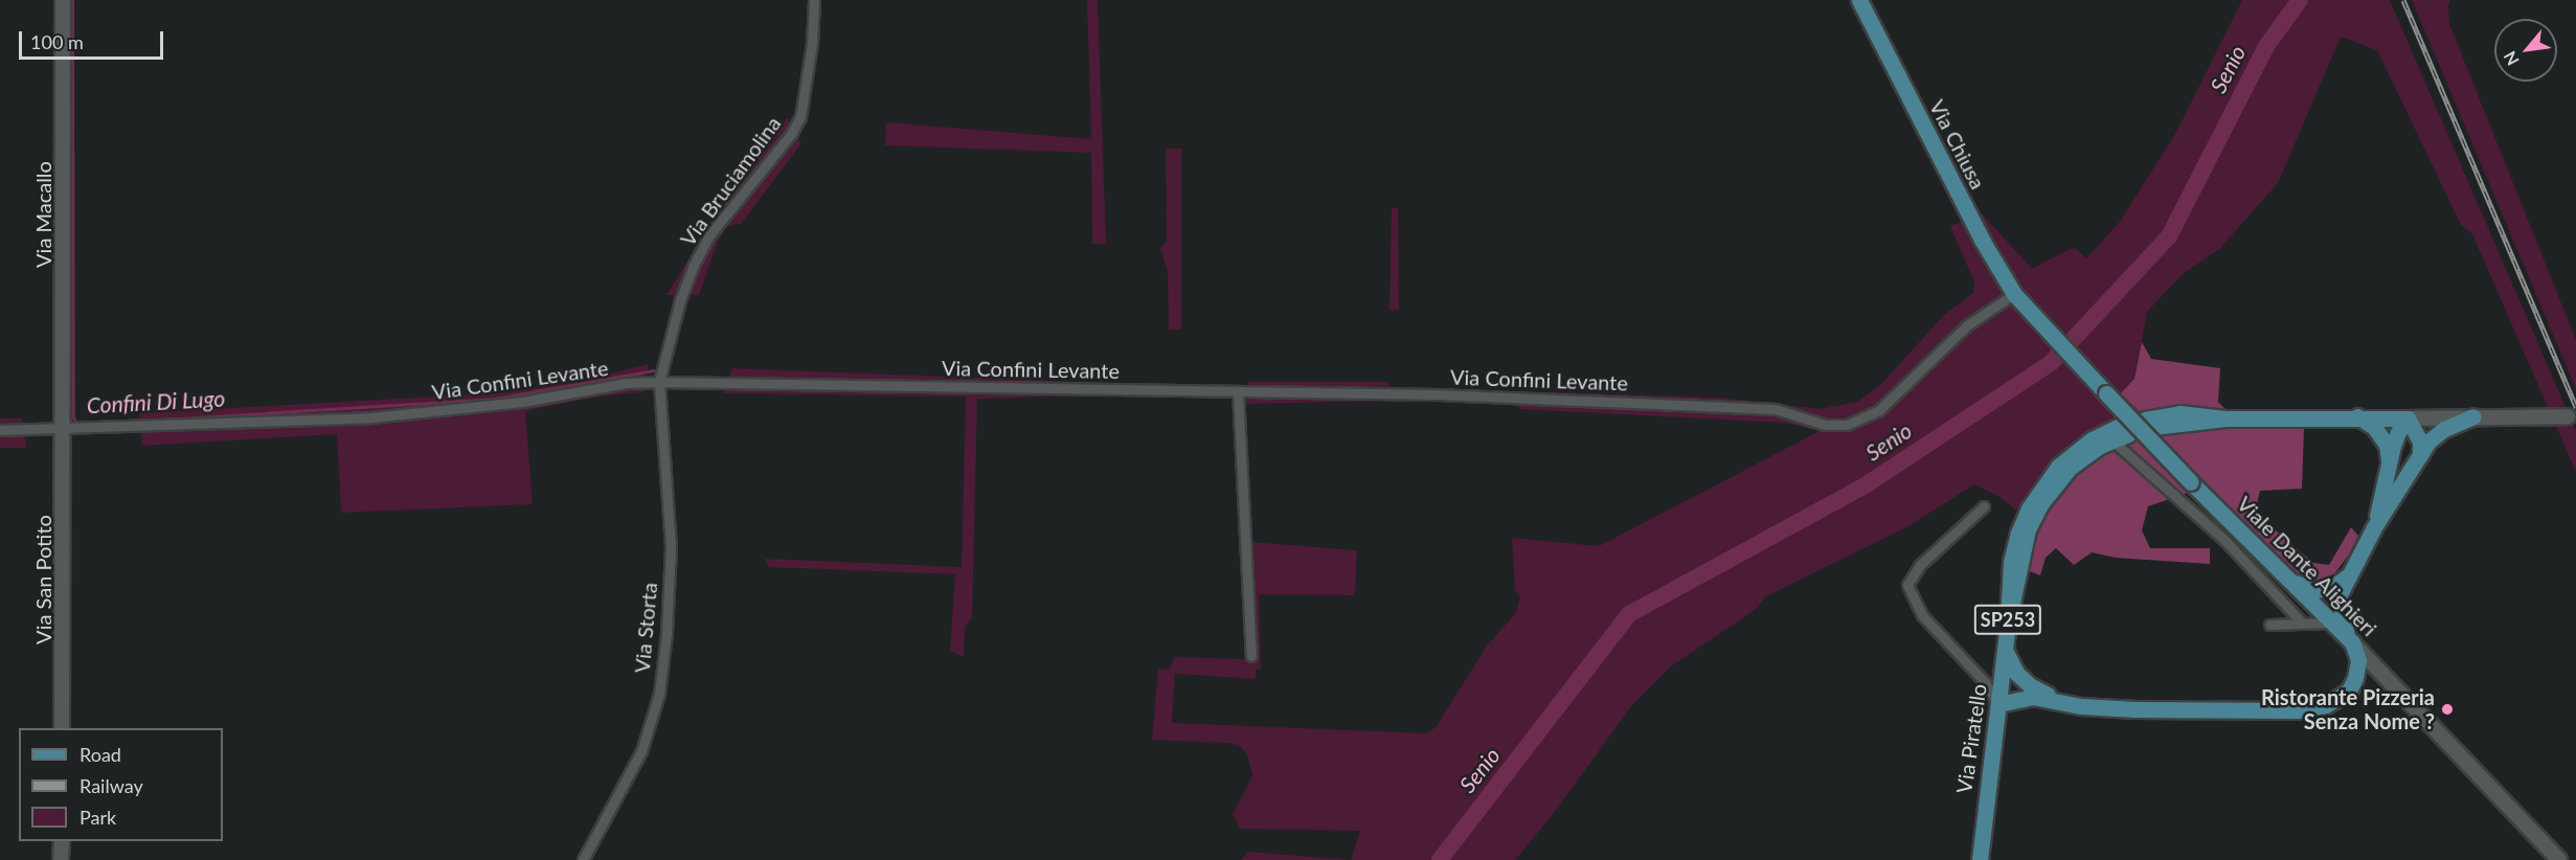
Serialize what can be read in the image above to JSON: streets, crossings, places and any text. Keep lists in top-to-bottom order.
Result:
{
  "streets": {
    "main road": [
      "Via Chiusa",
      "Viale Dante Alighieri",
      "SP253",
      "Via Piratello"
    ],
    "street": [
      "Via Bruciamolina",
      "Via Macallo",
      "Via Confini Levante",
      "Via San Potito",
      "Via Storta"
    ]
  },
  "crossings": [
    ["Via Chiusa", "Via Confini Levante"],
    ["Via Chiusa", "Viale Dante Alighieri"],
    ["Via Bruciamolina", "Via Confini Levante"],
    ["Via Bruciamolina", "Via Storta"],
    ["Via Macallo", "Via Confini Levante"],
    ["Via Macallo", "Via San Potito"],
    ["Via Confini Levante", "Viale Dante Alighieri"],
    ["Via Confini Levante", "Via San Potito"],
    ["Via Confini Levante", "Via Storta"],
    ["Viale Dante Alighieri", "SP253"],
    ["SP253", "Via Piratello"]
  ],
  "water": ["Senio", "Confini Di Lugo"],
  "places": ["Ristorante Pizzeria Senza Nome ?"],
  "legend": ["Road", "Railway", "Park"],
  "scale_bar": "100 m",
  "north": "bottom left"
}
